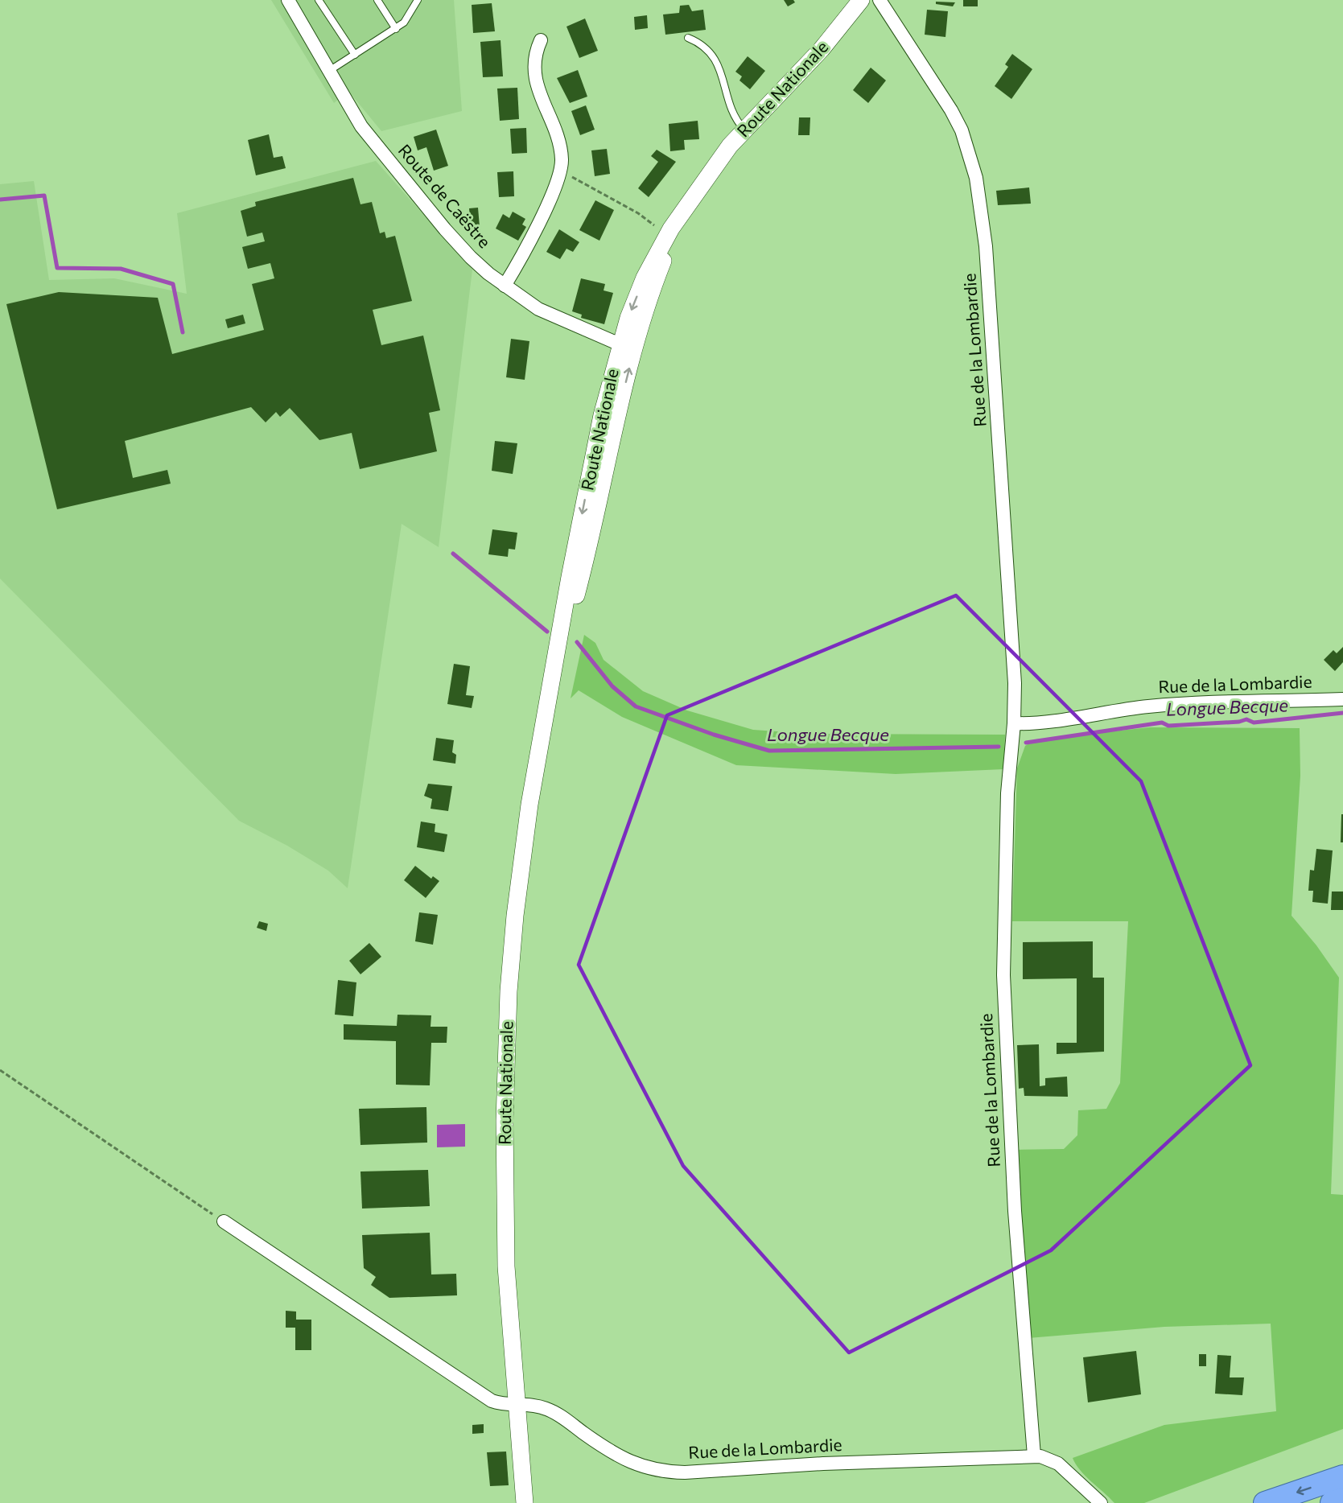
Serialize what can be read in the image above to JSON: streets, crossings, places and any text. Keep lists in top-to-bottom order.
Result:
{
  "streets": {
    "street": ["Route Nationale", "Route de Caëstre", "Rue de la Lombardie"]
  },
  "crossings": [
    ["Route Nationale", "Route de Caëstre"],
    ["Route Nationale", "Rue de la Lombardie"]
  ],
  "water": ["Longue Becque"]
}
